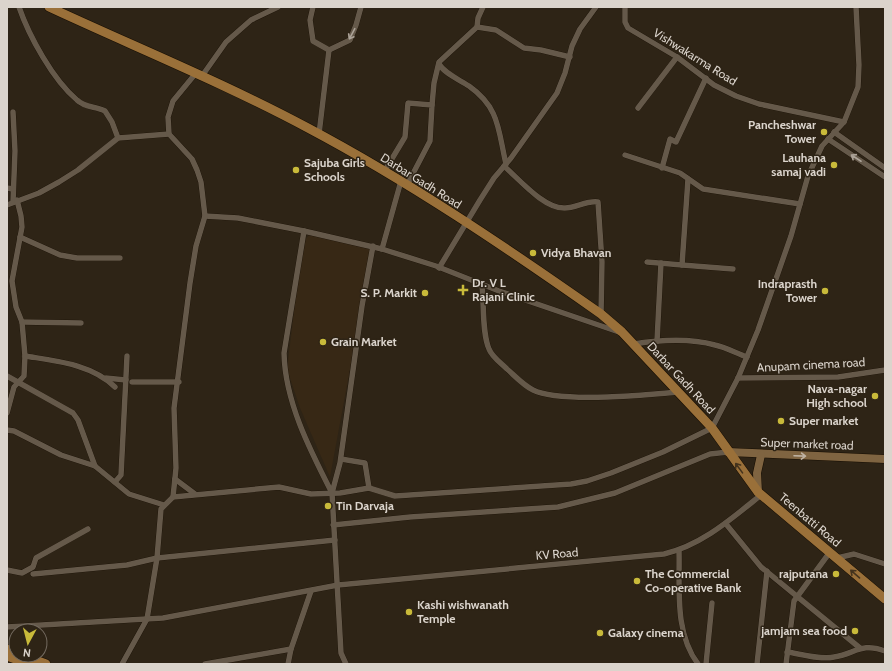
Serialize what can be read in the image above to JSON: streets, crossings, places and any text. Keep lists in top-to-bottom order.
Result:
{
  "streets": {
    "main road": ["Darbar Gadh Road", "Super market road", "Teenbatti Road"],
    "street": ["Vishwakarma Road", "Anupam cinema road", "KV Road"]
  },
  "crossings": [
    ["Darbar Gadh Road", "Super market road"],
    ["Darbar Gadh Road", "Teenbatti Road"],
    ["Super market road", "Teenbatti Road"],
    ["Teenbatti Road", "KV Road"]
  ],
  "one_way": ["Super market road", "Teenbatti Road"],
  "places": {
    "other": [
      "Pancheshwar Tower",
      "Lauhana samaj vadi",
      "Sajuba Girls Schools",
      "Vidya Bhavan",
      "Indraprasth Tower",
      "S. P. Markit",
      "Grain Market",
      "Nava-nagar High school",
      "Super market",
      "Tin Darvaja",
      "rajputana",
      "The Commercial Co-operative Bank",
      "Kashi wishwanath Temple",
      "jamjam sea food",
      "Galaxy cinema"
    ],
    "health": ["Dr. V L Rajani Clinic"]
  },
  "north": "bottom"
}
